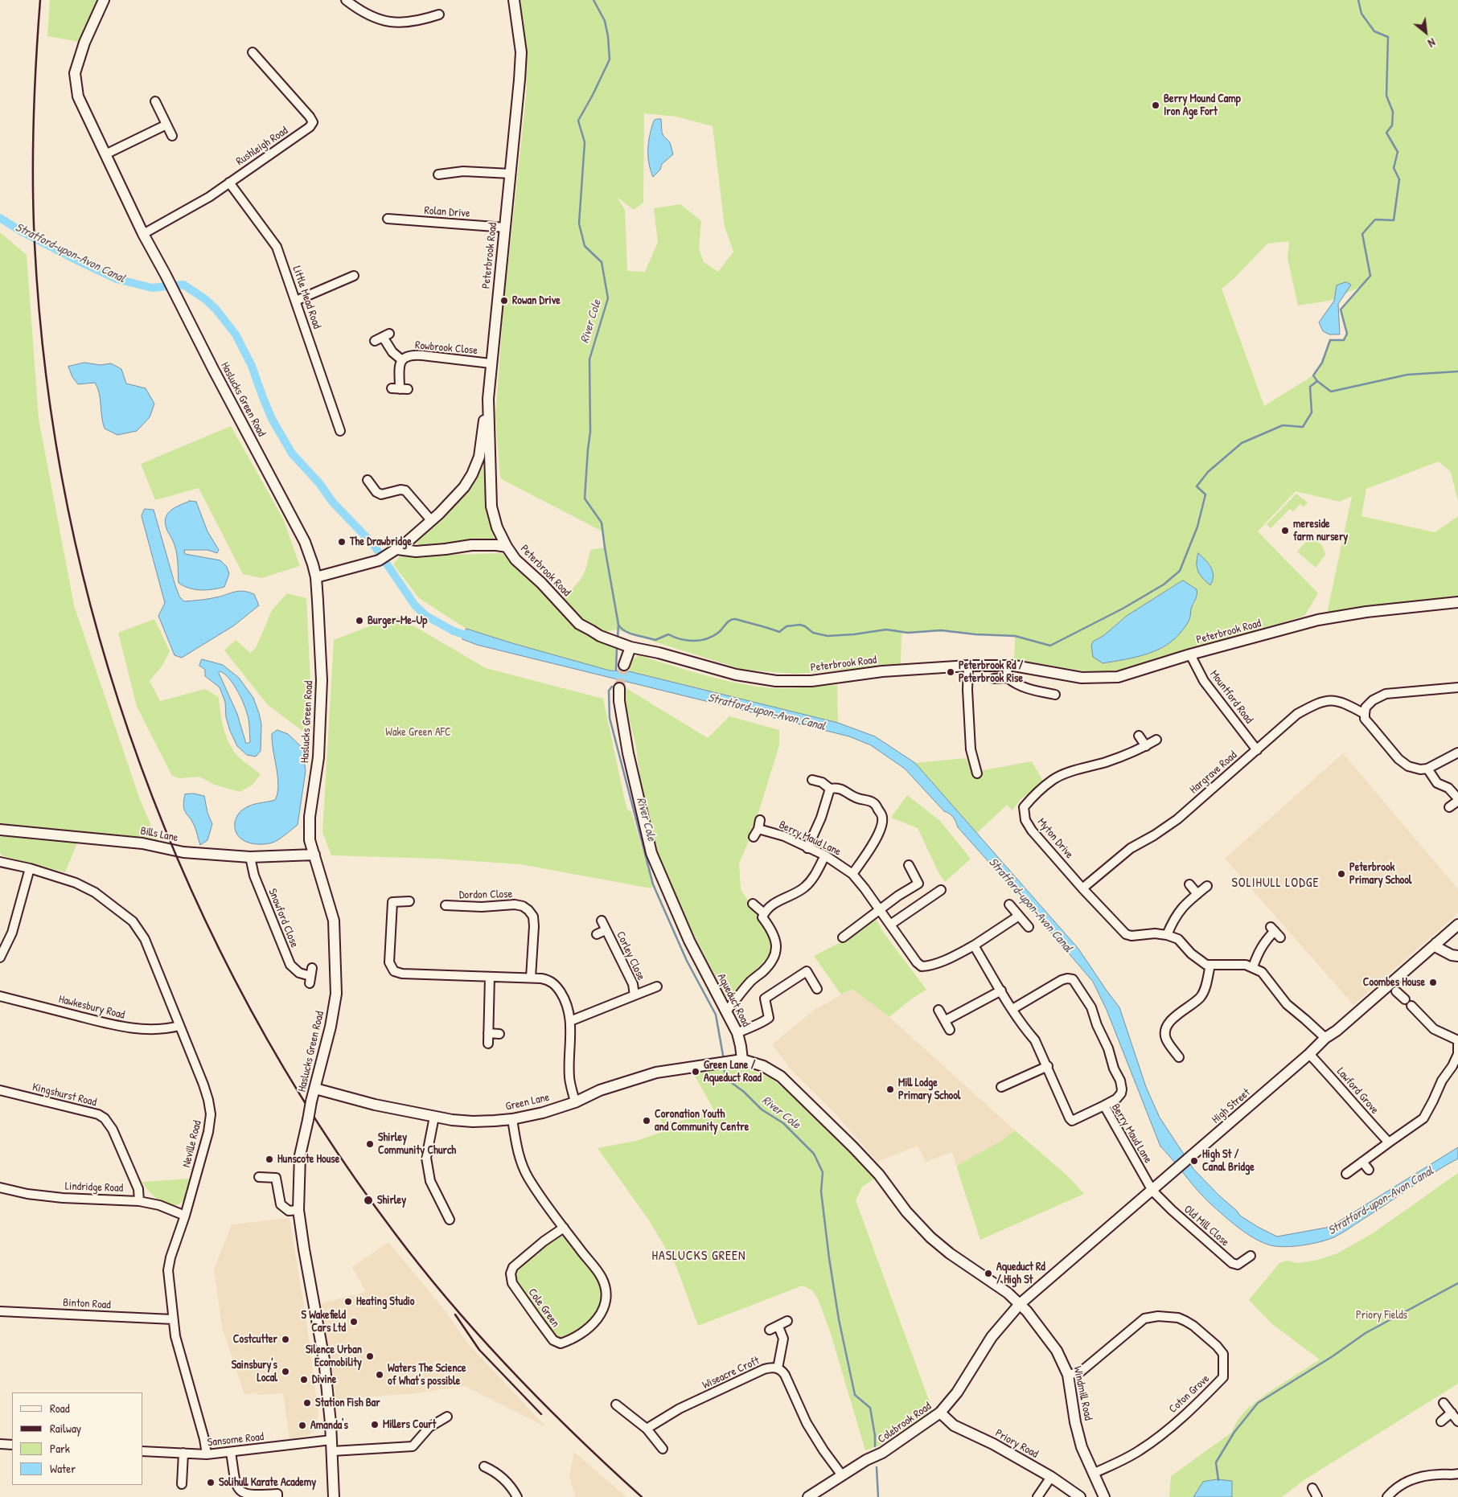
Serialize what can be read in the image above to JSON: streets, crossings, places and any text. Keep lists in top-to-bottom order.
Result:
{
  "streets": {
    "street": [
      "Rushleigh Road",
      "Rolan Drive",
      "Peterbrook Road",
      "Little Mead Road",
      "Rowbrook Close",
      "Haslucks Green Road",
      "Mountford Road",
      "Hargrave Road",
      "Bills Lane",
      "Berry Maud Lane",
      "Myton Drive",
      "Dordon Close",
      "Snowford Close",
      "Corley Close",
      "Aqueduct Road",
      "Hawkesbury Road",
      "Lawford Grove",
      "Kingshurst Road",
      "Green Lane",
      "High Street",
      "Neville Road",
      "Lindridge Road",
      "Old Mill Close",
      "Binton Road",
      "Cole Green",
      "Wiseacre Croft",
      "Windmill Road",
      "Coton Grove",
      "Colebrook Road",
      "Sansome Road",
      "Priory Road"
    ]
  },
  "crossings": [
    ["Rushleigh Road", "Little Mead Road"],
    ["Rushleigh Road", "Haslucks Green Road"],
    ["Rolan Drive", "Peterbrook Road"],
    ["Peterbrook Road", "Rowbrook Close"],
    ["Peterbrook Road", "Mountford Road"],
    ["Haslucks Green Road", "Bills Lane"],
    ["Haslucks Green Road", "Green Lane"],
    ["Haslucks Green Road", "Sansome Road"],
    ["Mountford Road", "Hargrave Road"],
    ["Hargrave Road", "Myton Drive"],
    ["Bills Lane", "Snowford Close"],
    ["Berry Maud Lane", "High Street"],
    ["Berry Maud Lane", "Old Mill Close"],
    ["Aqueduct Road", "Green Lane"],
    ["Hawkesbury Road", "Neville Road"],
    ["Lawford Grove", "High Street"],
    ["Kingshurst Road", "Lindridge Road"],
    ["Green Lane", "Cole Green"],
    ["High Street", "Old Mill Close"],
    ["High Street", "Windmill Road"],
    ["High Street", "Colebrook Road"],
    ["Neville Road", "Lindridge Road"],
    ["Neville Road", "Binton Road"],
    ["Neville Road", "Sansome Road"],
    ["Wiseacre Croft", "Colebrook Road"],
    ["Windmill Road", "Coton Grove"],
    ["Windmill Road", "Colebrook Road"],
    ["Colebrook Road", "Priory Road"]
  ],
  "districts": ["SOLIHULL LODGE", "HASLUCKS GREEN"],
  "water": ["Stratford-upon-Avon Canal", "River Cole"],
  "parks": ["Wake Green AFC", "Priory Fields"],
  "places": [
    "Berry Mound Camp Iron Age Fort",
    "Rowan Drive",
    "mereside farm nursery",
    "The Drawbridge",
    "Burger-Me-Up",
    "Peterbrook Rd / Peterbrook Rise",
    "Peterbrook Primary School",
    "Coombes House",
    "Green Lane / Aqueduct Road",
    "Mill Lodge Primary School",
    "Coronation Youth and Community Centre",
    "Shirley Community Church",
    "Hunscote House",
    "High St / Canal Bridge",
    "Shirley",
    "Aqueduct Rd / High St",
    "Heating Studio",
    "S Wakefield Cars Ltd",
    "Costcutter",
    "Silence Urban Ecomobility",
    "Sainsbury's Local",
    "Waters The Science of What's possible",
    "Divine",
    "Station Fish Bar",
    "Millers Court",
    "Amanda's",
    "Solihull Karate Academy"
  ],
  "legend": [
    "Road",
    "Railway",
    "Park",
    "Water"
  ],
  "north": "bottom right"
}
